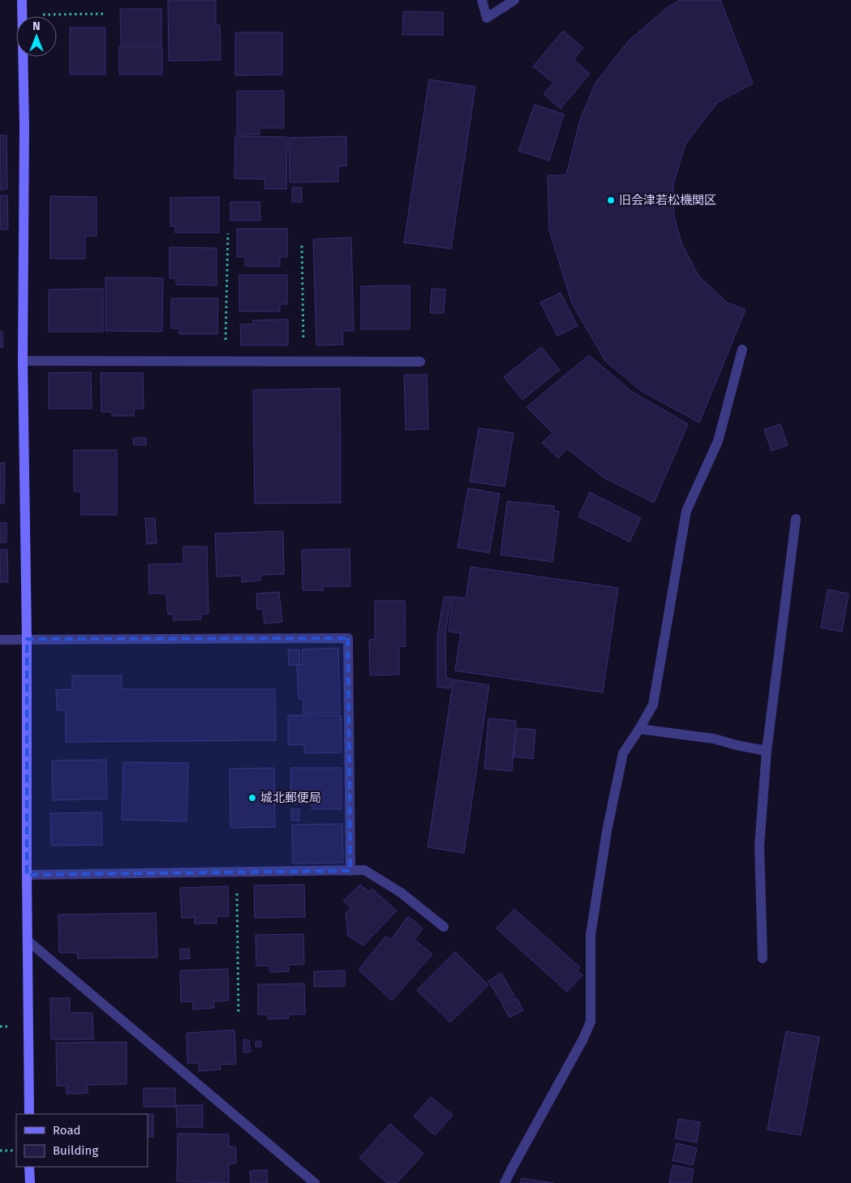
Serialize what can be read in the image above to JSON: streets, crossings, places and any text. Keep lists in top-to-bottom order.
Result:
{
  "places": ["旧会津若松機関区", "城北郵便局"],
  "legend": ["Road", "Building"],
  "north": "top"
}
